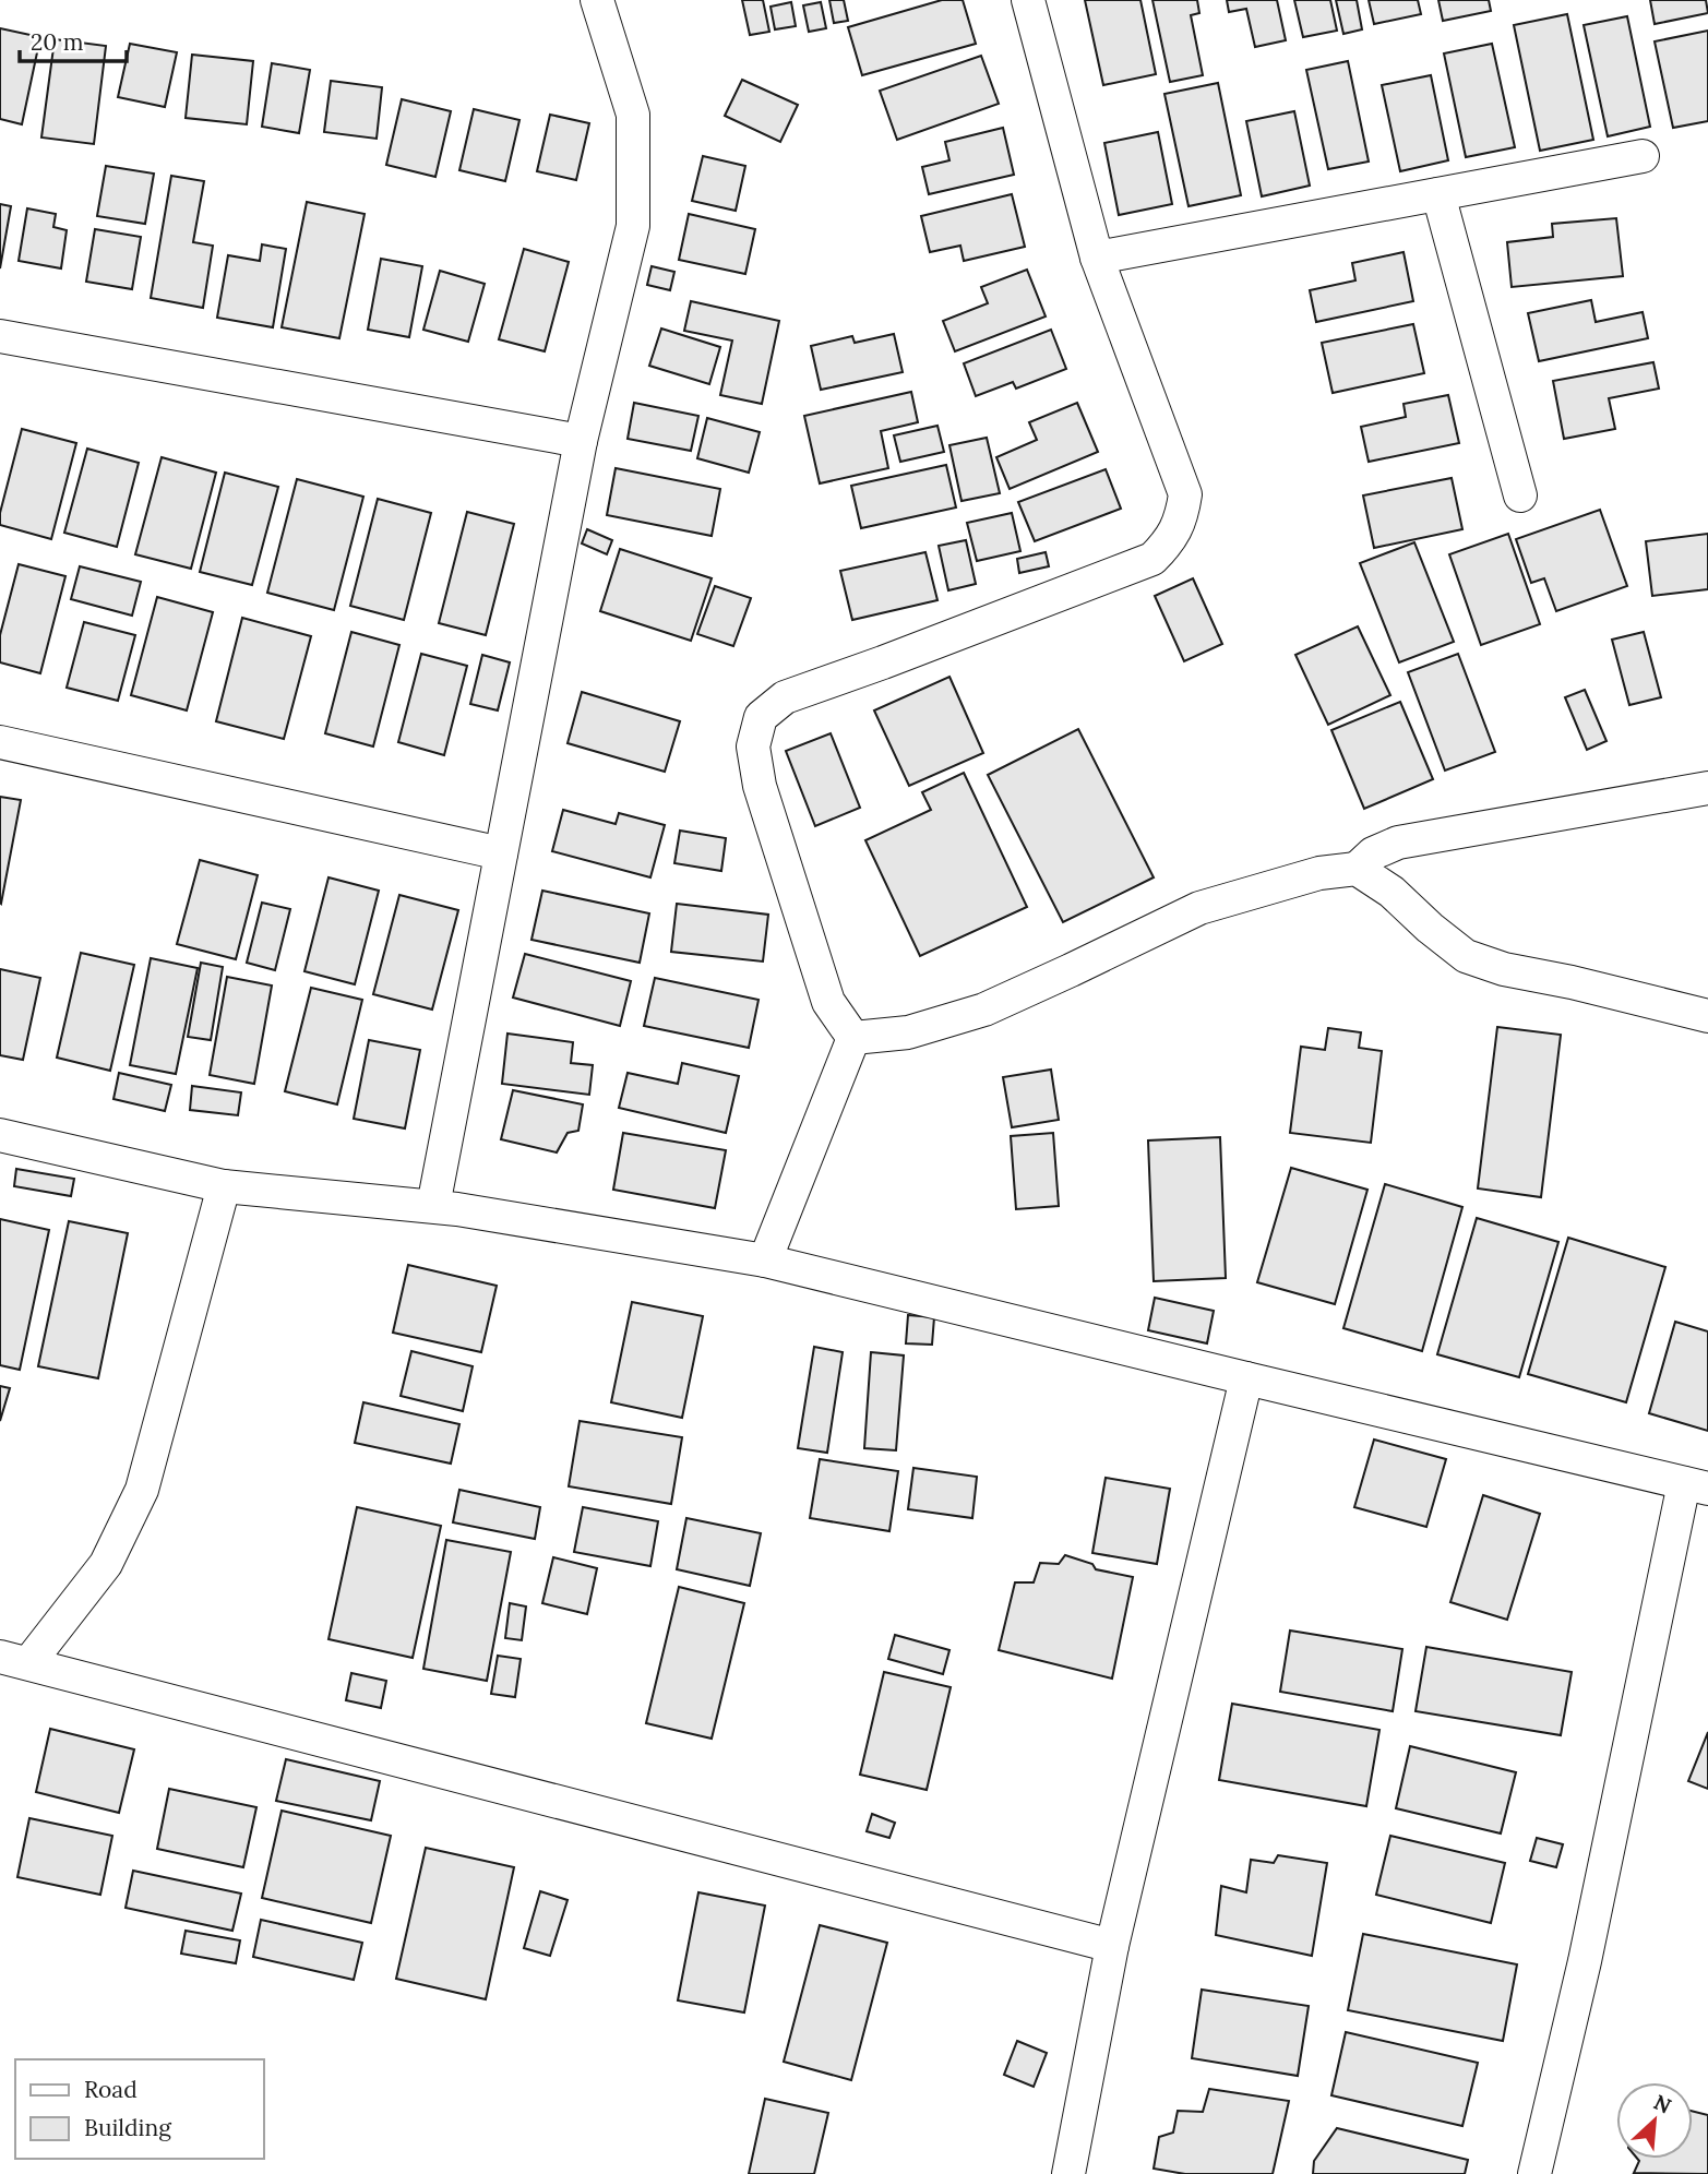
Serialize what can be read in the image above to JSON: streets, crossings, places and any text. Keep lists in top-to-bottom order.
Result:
{
  "legend": ["Road", "Building"],
  "scale_bar": "20 m",
  "north": "top right"
}
